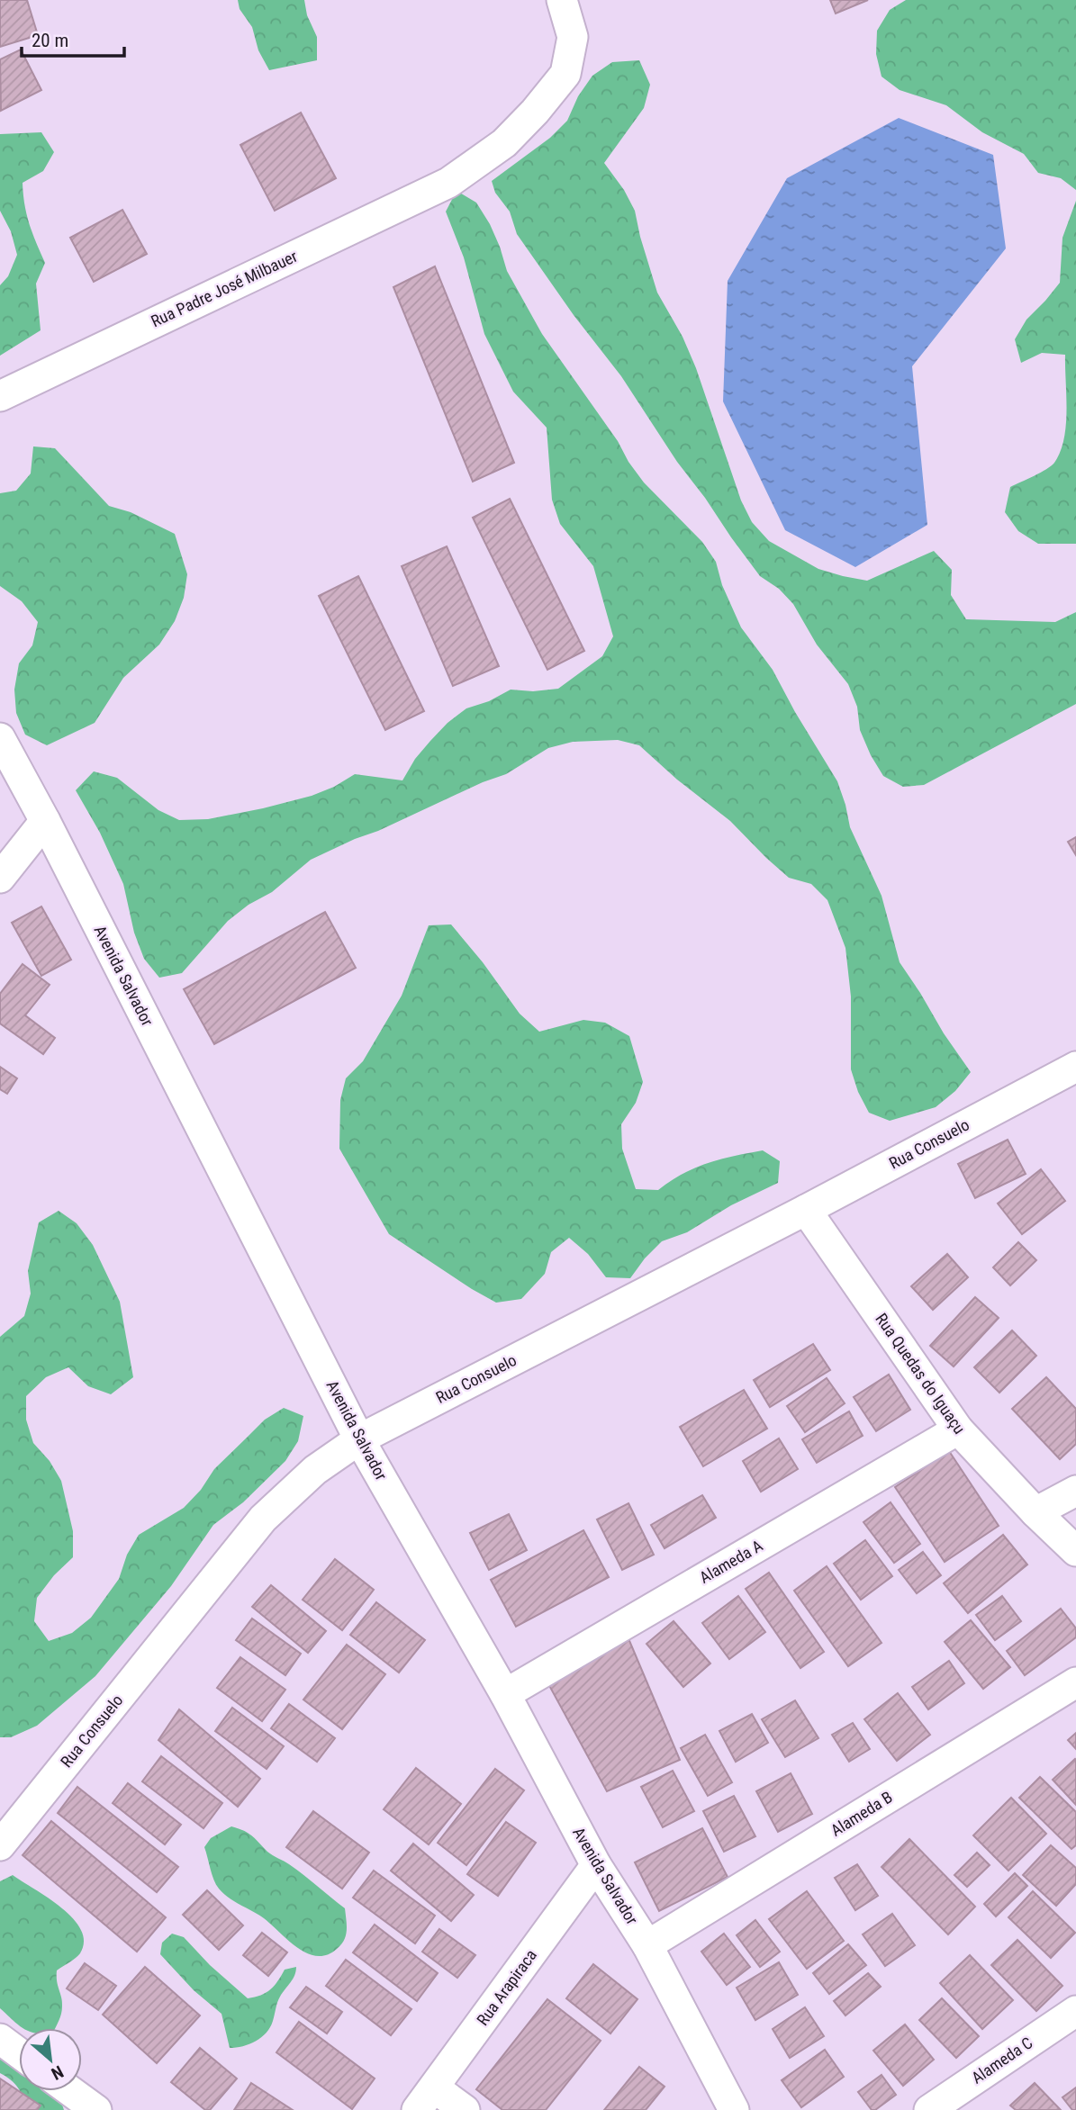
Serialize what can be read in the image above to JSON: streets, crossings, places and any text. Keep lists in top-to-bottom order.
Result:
{
  "streets": {
    "street": [
      "Rua Padre José Milbauer",
      "Avenida Salvador",
      "Rua Consuelo",
      "Rua Quedas do Iguaçu",
      "Alameda A",
      "Alameda B",
      "Rua Arapiraca",
      "Alameda C"
    ]
  },
  "crossings": [
    ["Avenida Salvador", "Rua Consuelo"],
    ["Avenida Salvador", "Alameda A"],
    ["Avenida Salvador", "Alameda B"],
    ["Avenida Salvador", "Rua Arapiraca"],
    ["Rua Consuelo", "Rua Quedas do Iguaçu"],
    ["Rua Quedas do Iguaçu", "Alameda A"]
  ],
  "scale_bar": "20 m",
  "north": "bottom right"
}
